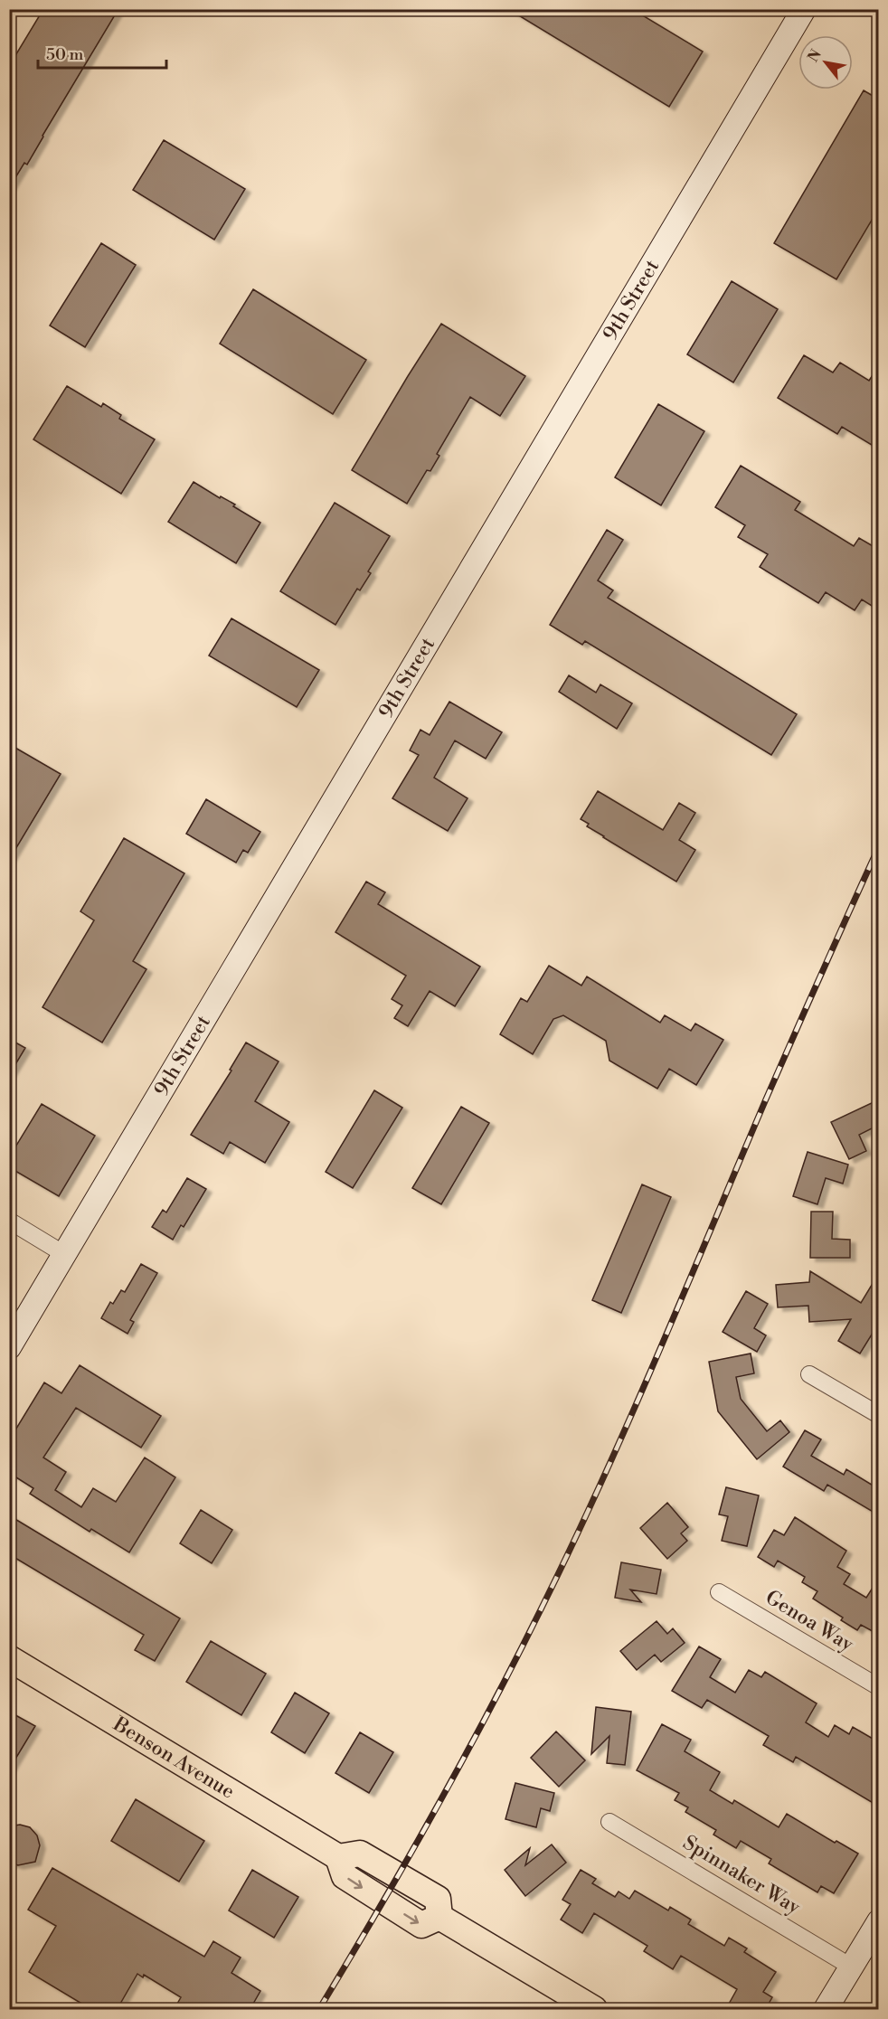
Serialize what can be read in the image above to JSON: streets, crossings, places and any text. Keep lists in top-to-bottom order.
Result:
{
  "streets": {
    "main road": ["Benson Avenue"],
    "street": ["9th Street", "Genoa Way", "Spinnaker Way"]
  },
  "scale_bar": "50 m",
  "north": "top left"
}
